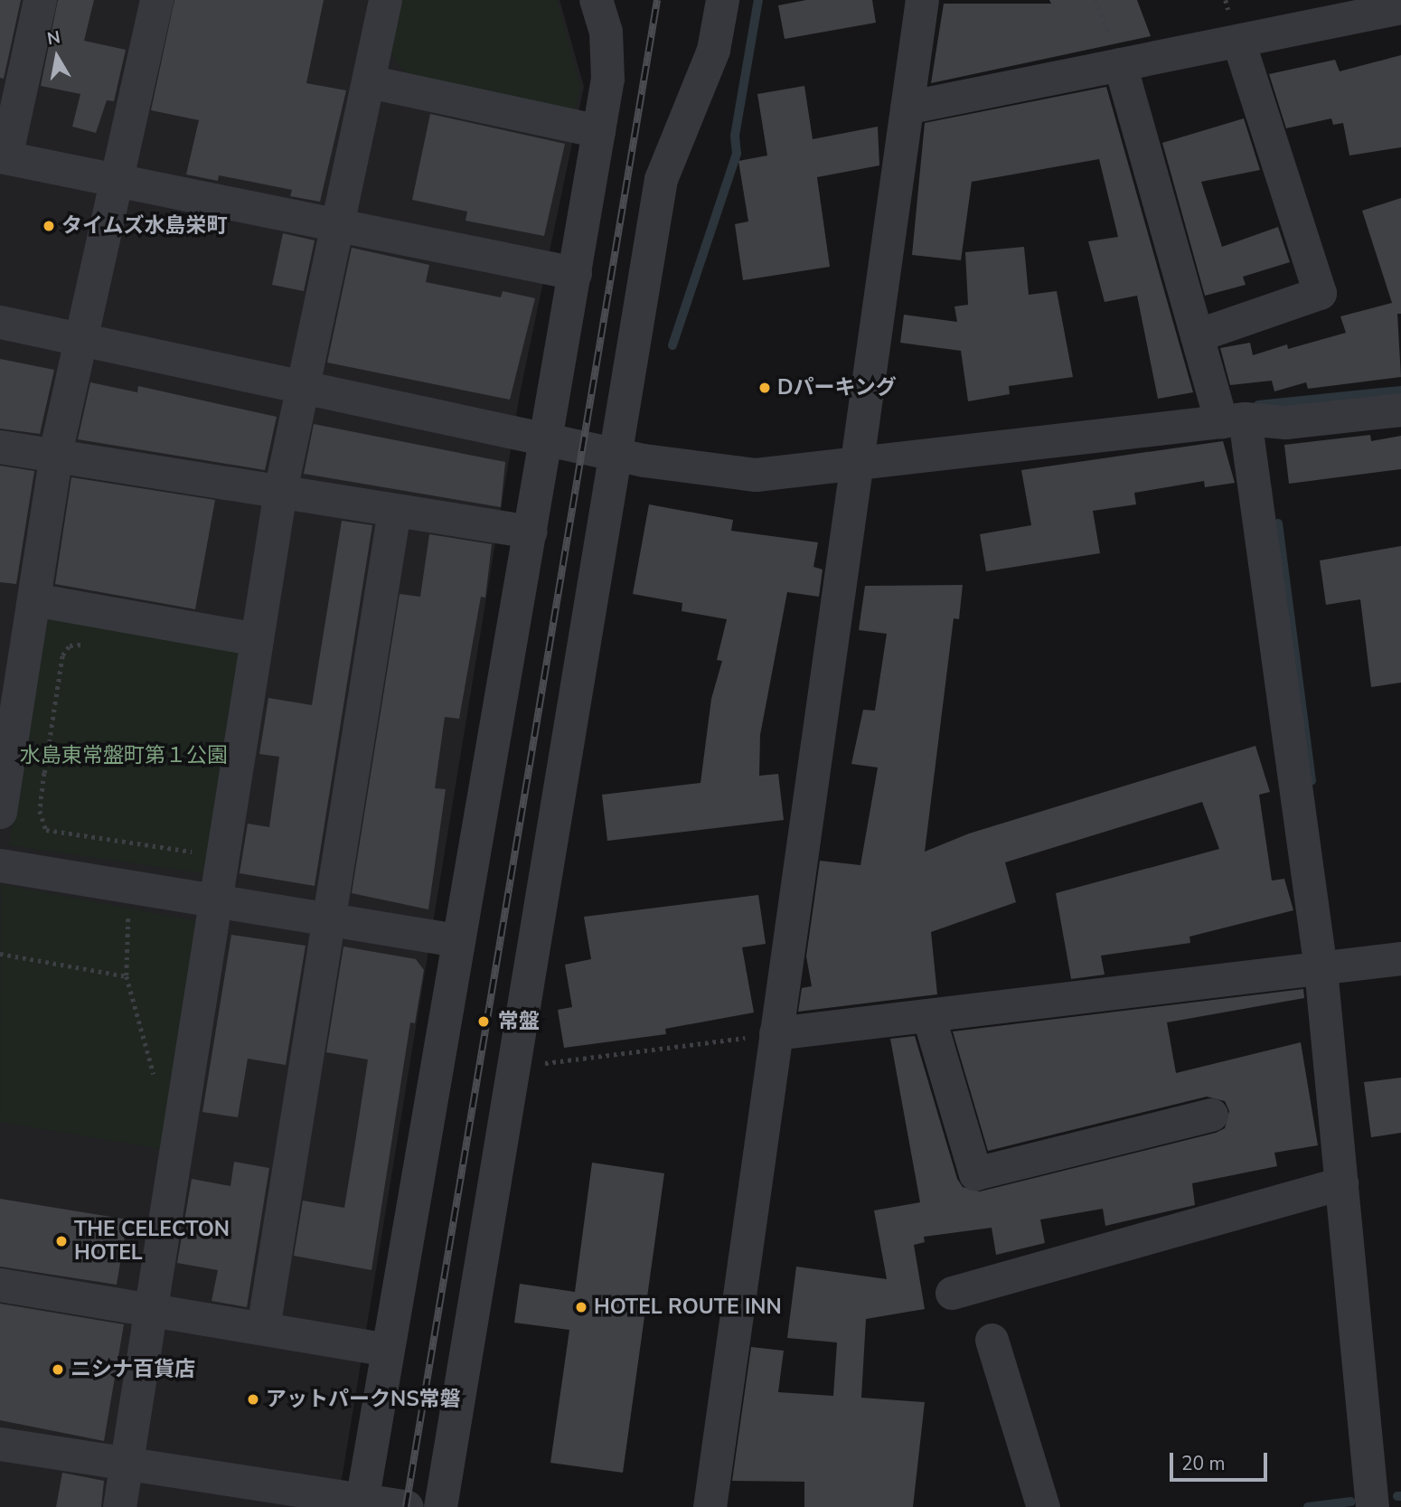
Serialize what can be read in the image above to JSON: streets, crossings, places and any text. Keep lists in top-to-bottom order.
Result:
{
  "parks": ["水島東常盤町第１公園"],
  "places": [
    "タイムズ水島栄町",
    "Dパーキング",
    "常盤",
    "THE CELECTON HOTEL",
    "HOTEL ROUTE INN",
    "ニシナ百貨店",
    "アットパークNS常磐"
  ],
  "scale_bar": "20 m",
  "north": "top"
}
